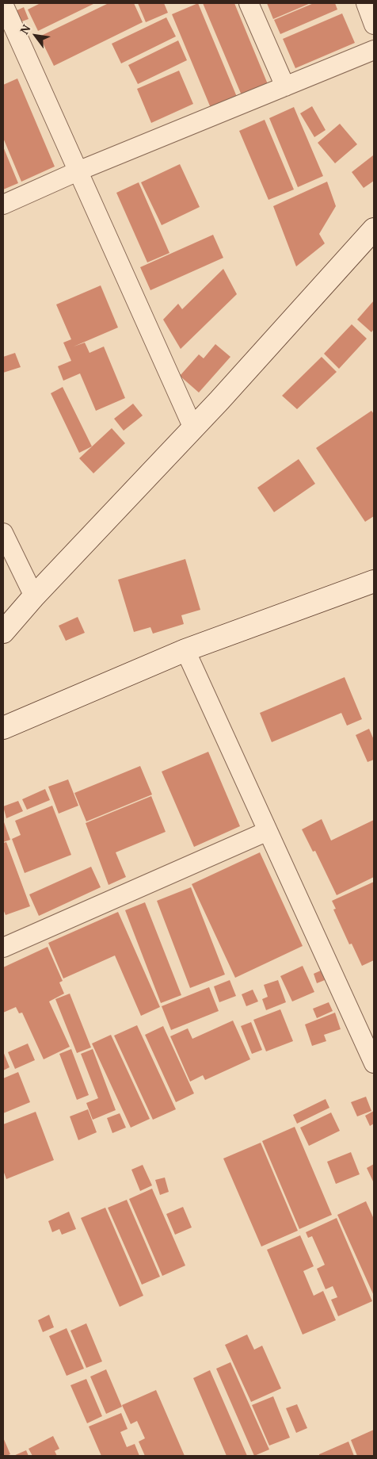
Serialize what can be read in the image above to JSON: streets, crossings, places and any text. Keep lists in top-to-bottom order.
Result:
{
  "north": "top left"
}
